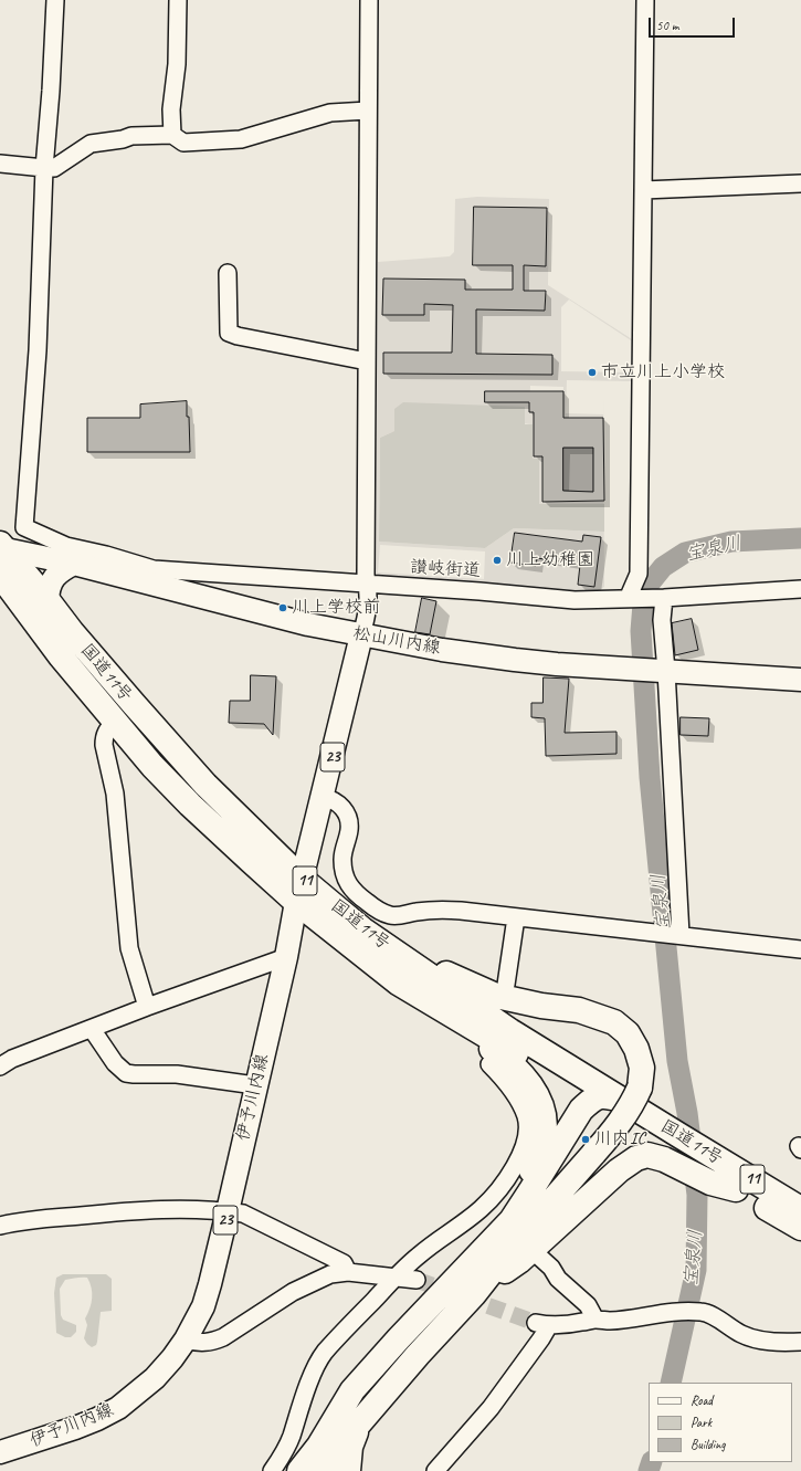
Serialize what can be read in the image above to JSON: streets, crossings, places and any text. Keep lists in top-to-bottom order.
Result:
{
  "streets": {
    "highway": ["国道11号", "11"],
    "main road": ["松山川内線", "23", "伊予川内線"],
    "street": ["讃岐街道"]
  },
  "crossings": [
    ["讃岐街道", "松山川内線"],
    ["松山川内線", "国道11号"],
    ["松山川内線", "伊予川内線"],
    ["国道11号", "11"],
    ["国道11号", "伊予川内線"]
  ],
  "water": ["宝泉川"],
  "places": [
    "市立川上小学校",
    "川上幼稚園",
    "川上学校前",
    "川内IC"
  ],
  "legend": ["Road", "Park", "Building"],
  "scale_bar": "50 m"
}
